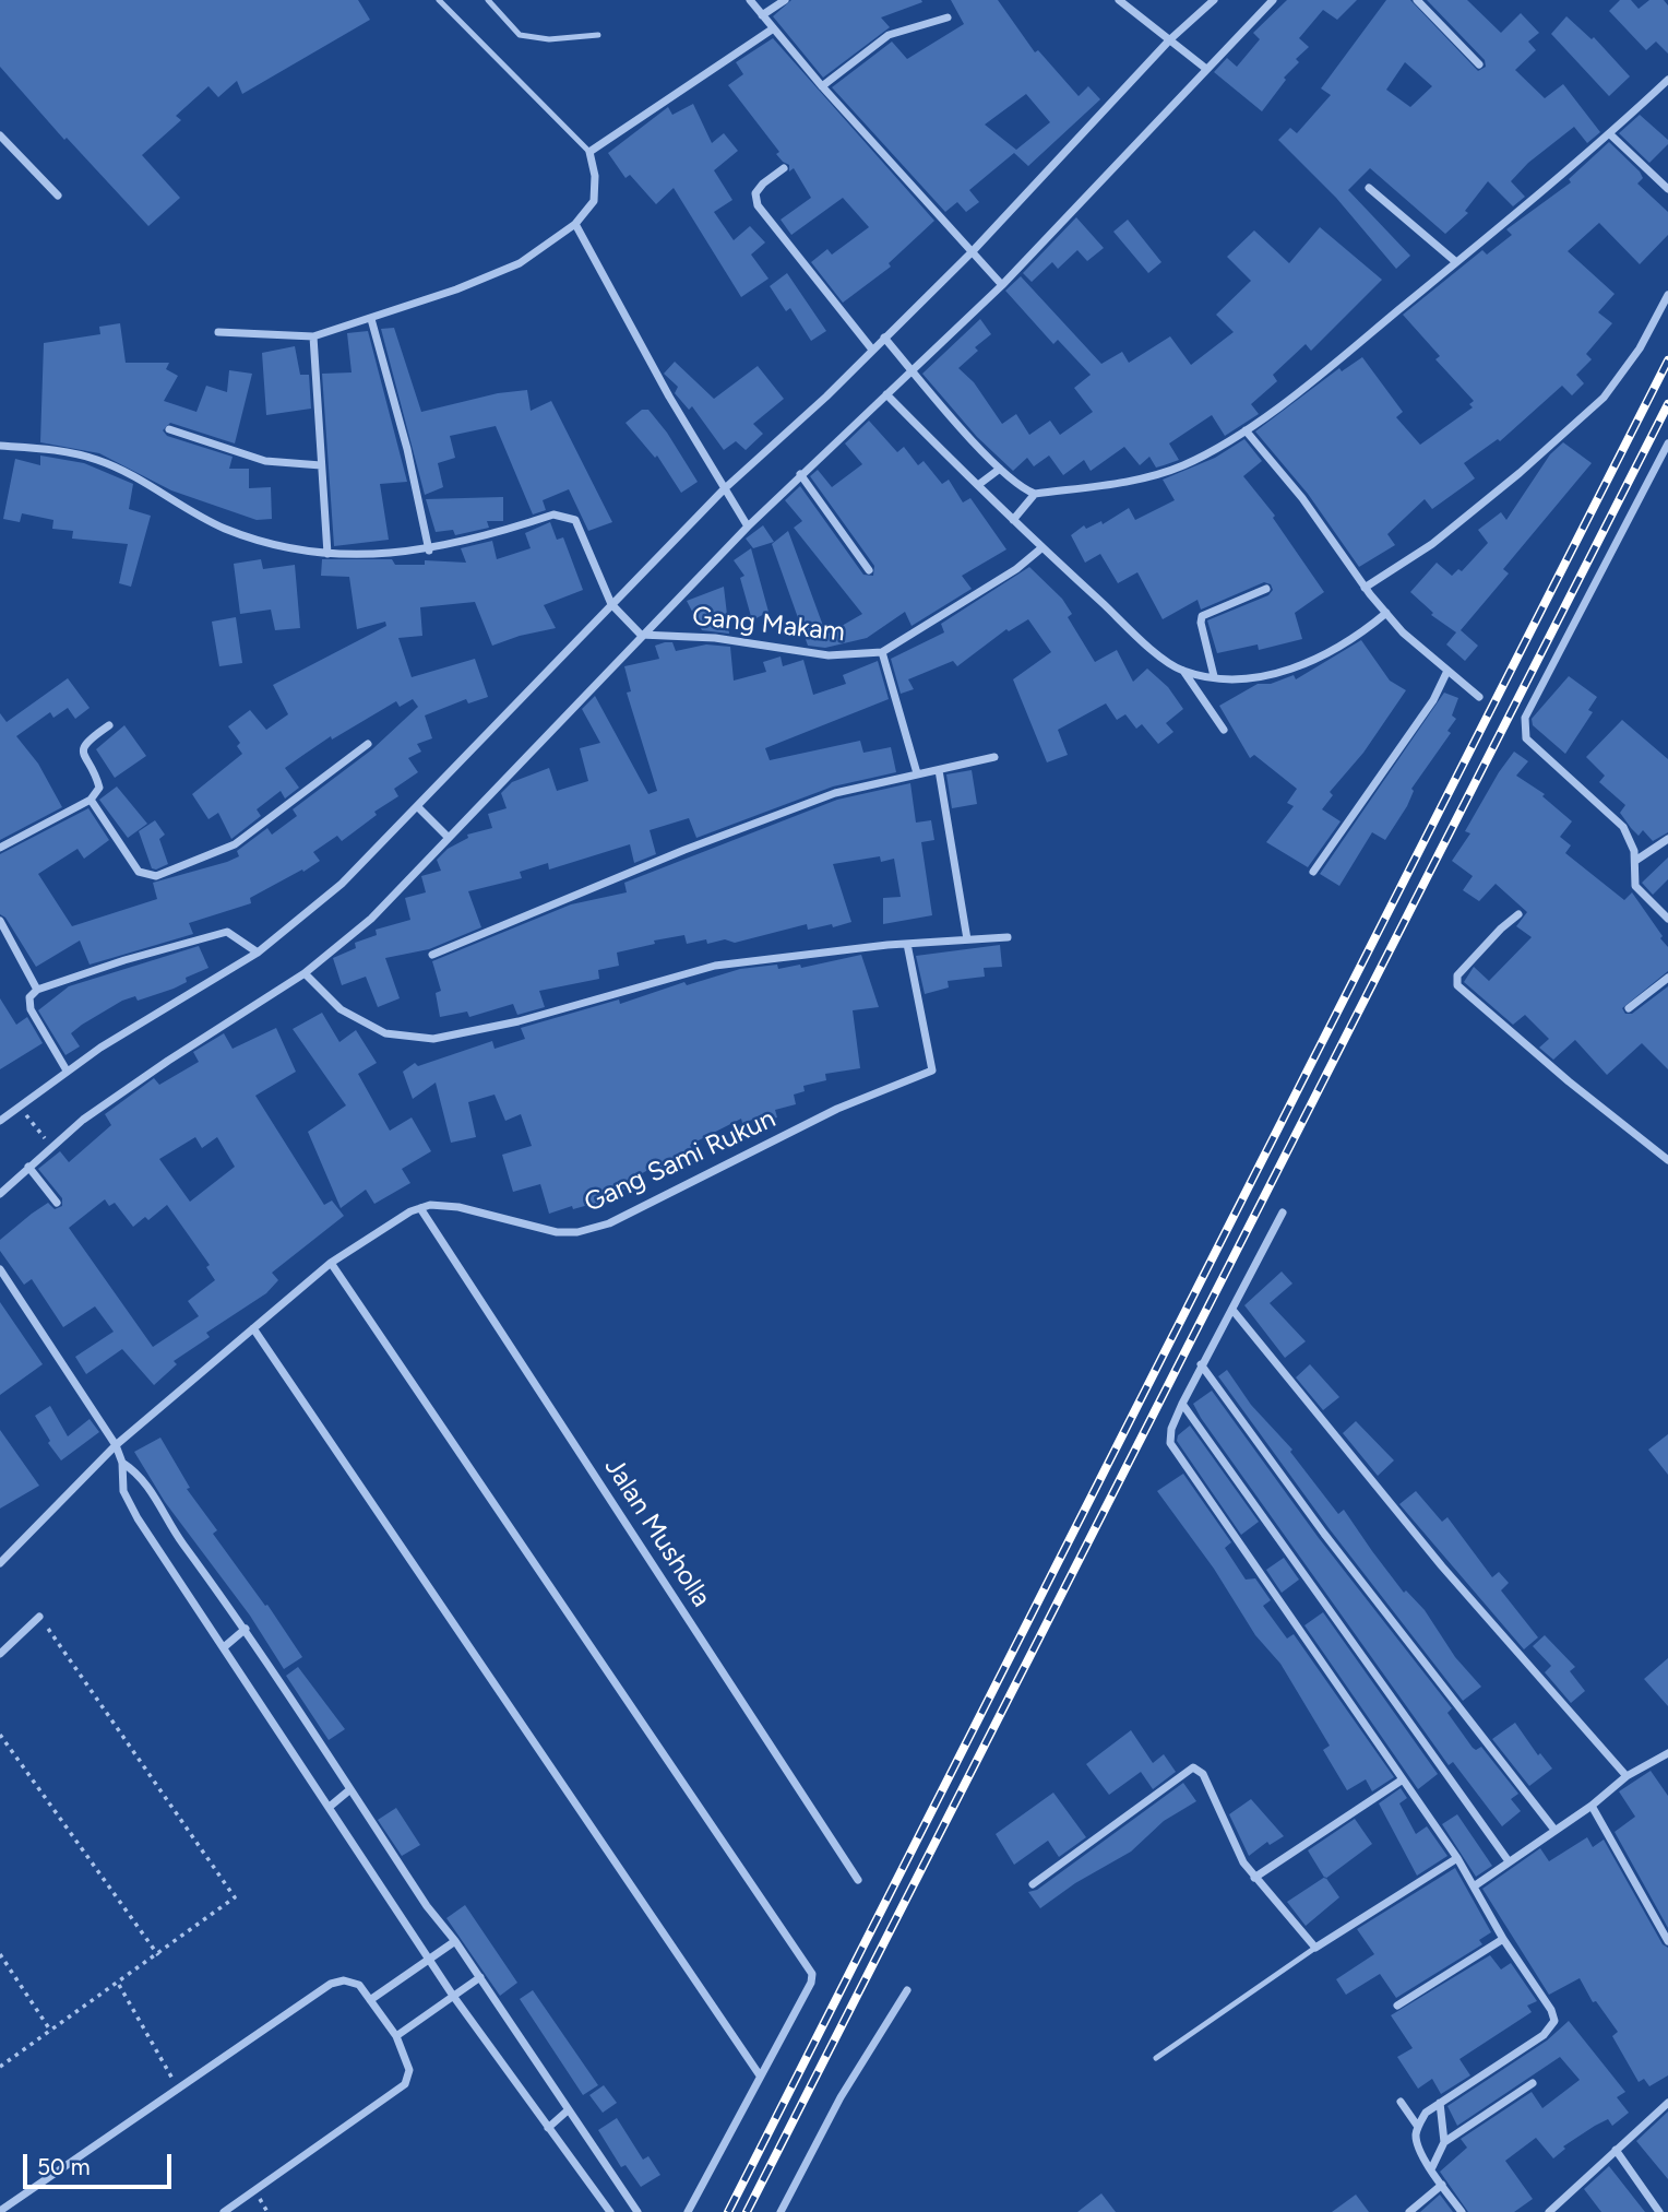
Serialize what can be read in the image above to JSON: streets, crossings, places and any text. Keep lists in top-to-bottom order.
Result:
{
  "streets": {
    "street": ["Gang Makam", "Gang Sami Rukun", "Jalan Musholla"]
  },
  "crossings": [
    ["Gang Sami Rukun", "Jalan Musholla"]
  ],
  "scale_bar": "50 m"
}
